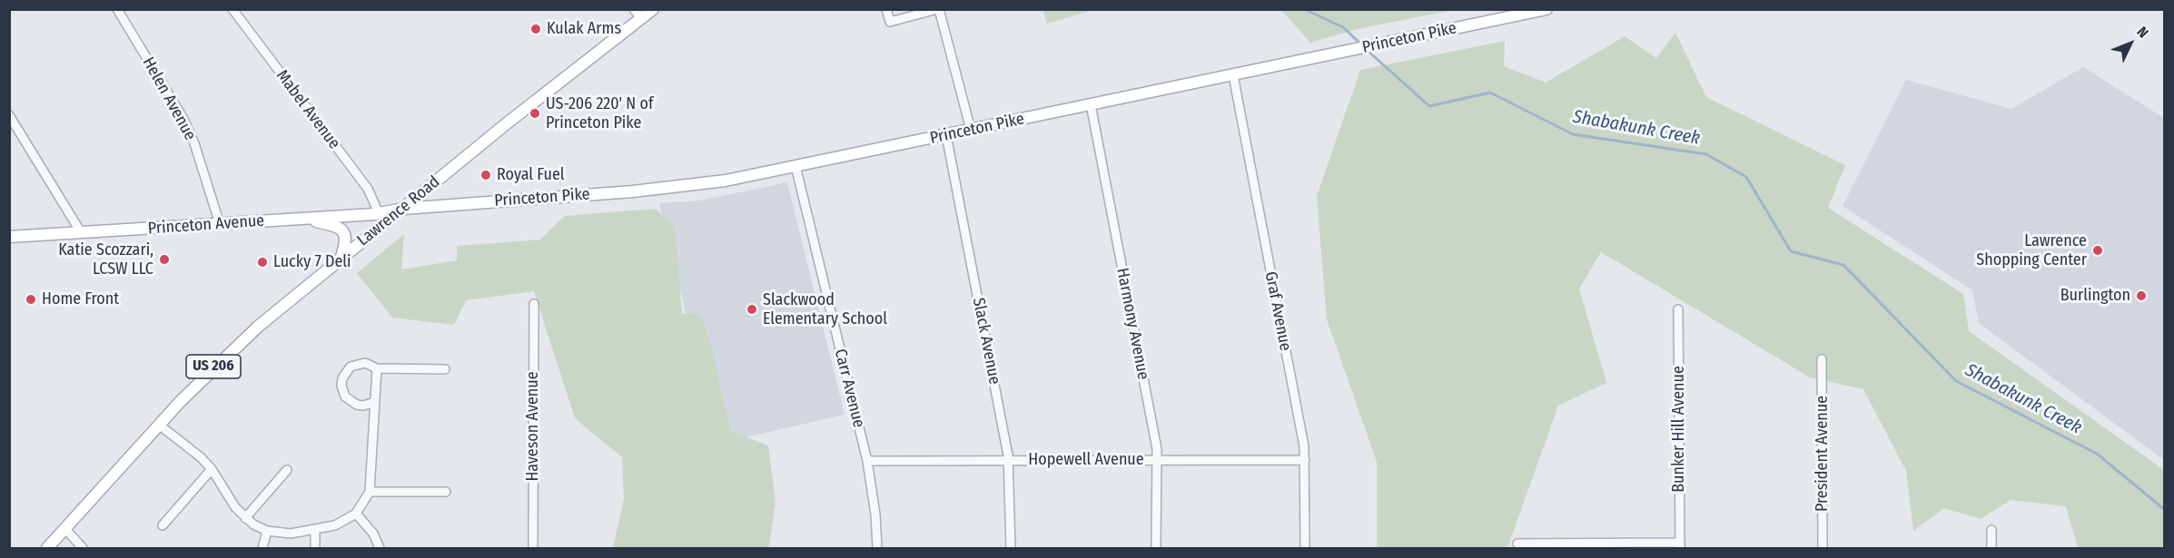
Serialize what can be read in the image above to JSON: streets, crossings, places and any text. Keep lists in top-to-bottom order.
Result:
{
  "streets": {
    "main road": [
      "Princeton Pike",
      "Lawrence Road",
      "Princeton Avenue",
      "US 206"
    ],
    "street": [
      "Helen Avenue",
      "Mabel Avenue",
      "Graf Avenue",
      "Harmony Avenue",
      "Slack Avenue",
      "Carr Avenue",
      "Haveson Avenue",
      "Bunker Hill Avenue",
      "President Avenue",
      "Hopewell Avenue"
    ]
  },
  "crossings": [
    ["Princeton Pike", "Lawrence Road"],
    ["Princeton Pike", "Princeton Avenue"],
    ["Princeton Pike", "Graf Avenue"],
    ["Princeton Pike", "Harmony Avenue"],
    ["Princeton Pike", "Slack Avenue"],
    ["Princeton Pike", "Carr Avenue"],
    ["Helen Avenue", "Princeton Avenue"],
    ["Mabel Avenue", "Princeton Avenue"],
    ["Lawrence Road", "Princeton Avenue"],
    ["Graf Avenue", "Hopewell Avenue"],
    ["Harmony Avenue", "Hopewell Avenue"],
    ["Slack Avenue", "Hopewell Avenue"],
    ["Carr Avenue", "Hopewell Avenue"]
  ],
  "water": ["Shabakunk Creek"],
  "places": [
    "Kulak Arms",
    "US-206 220' N of Princeton Pike",
    "Royal Fuel",
    "Lawrence Shopping Center",
    "Katie Scozzari, LCSW LLC",
    "Lucky 7 Deli",
    "Burlington",
    "Home Front",
    "Slackwood Elementary School"
  ],
  "north": "top right"
}
